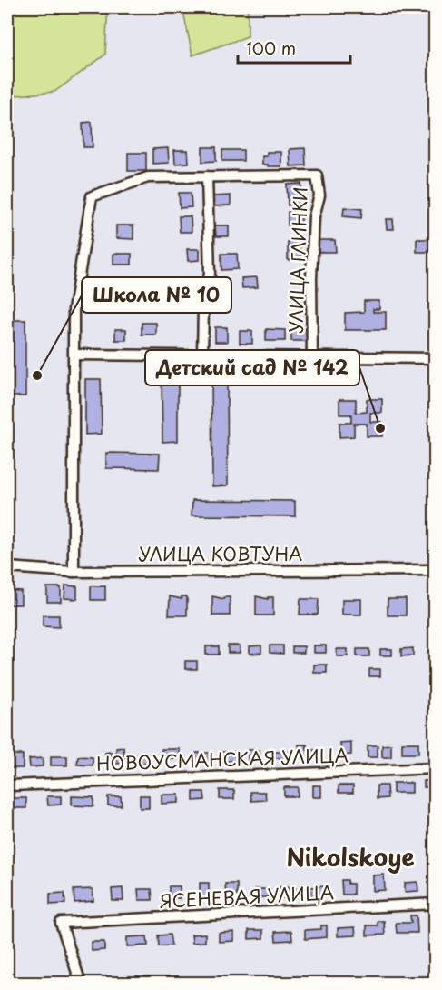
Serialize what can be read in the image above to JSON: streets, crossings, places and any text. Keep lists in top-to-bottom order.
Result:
{
  "streets": {
    "street": [
      "УЛИЦА ГЛИНКИ",
      "УЛИЦА КОВТУНА",
      "НОВОУСМАНСКАЯ УЛИЦА",
      "ЯСЕНЕВАЯ УЛИЦА"
    ]
  },
  "districts": ["Nikolskoye"],
  "places": ["Школа № 10", "Детский сад № 142"],
  "scale_bar": "100 m"
}
